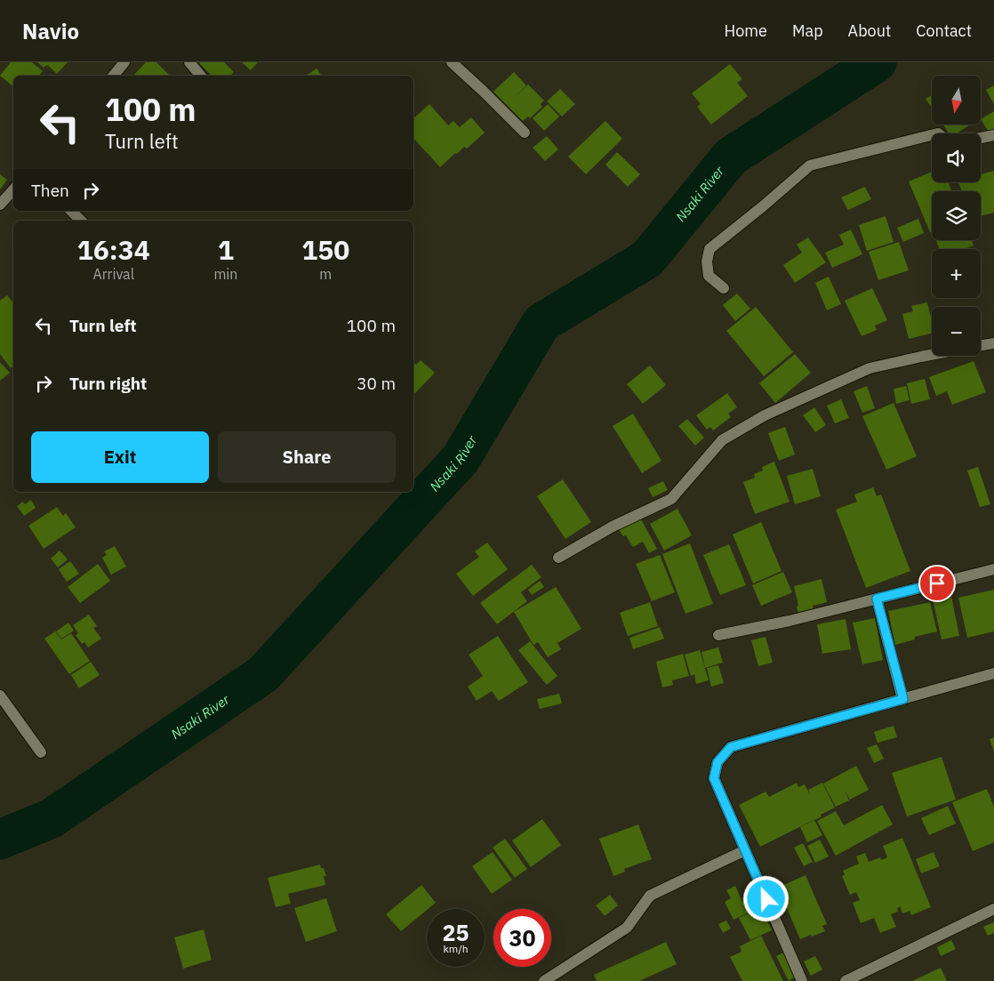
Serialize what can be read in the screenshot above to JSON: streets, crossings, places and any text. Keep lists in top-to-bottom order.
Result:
{
  "water": ["Nsaki River"],
  "north": "bottom",
  "page": {
    "header": "Navio",
    "nav": [
      "Home",
      "Map",
      "About",
      "Contact"
    ],
    "map_buttons": ["+", "−"],
    "turn": ["100 m", "Turn left"],
    "then": "Then",
    "eta": [
      "16:34",
      "Arrival",
      "1",
      "min",
      "150",
      "m"
    ],
    "list": [
      {
        "name": "Turn left",
        "value": "100 m"
      },
      {
        "name": "Turn right",
        "value": "30 m"
      }
    ],
    "buttons": ["Exit", "Share"],
    "speed": "25 km/h",
    "limit": "30"
  }
}
